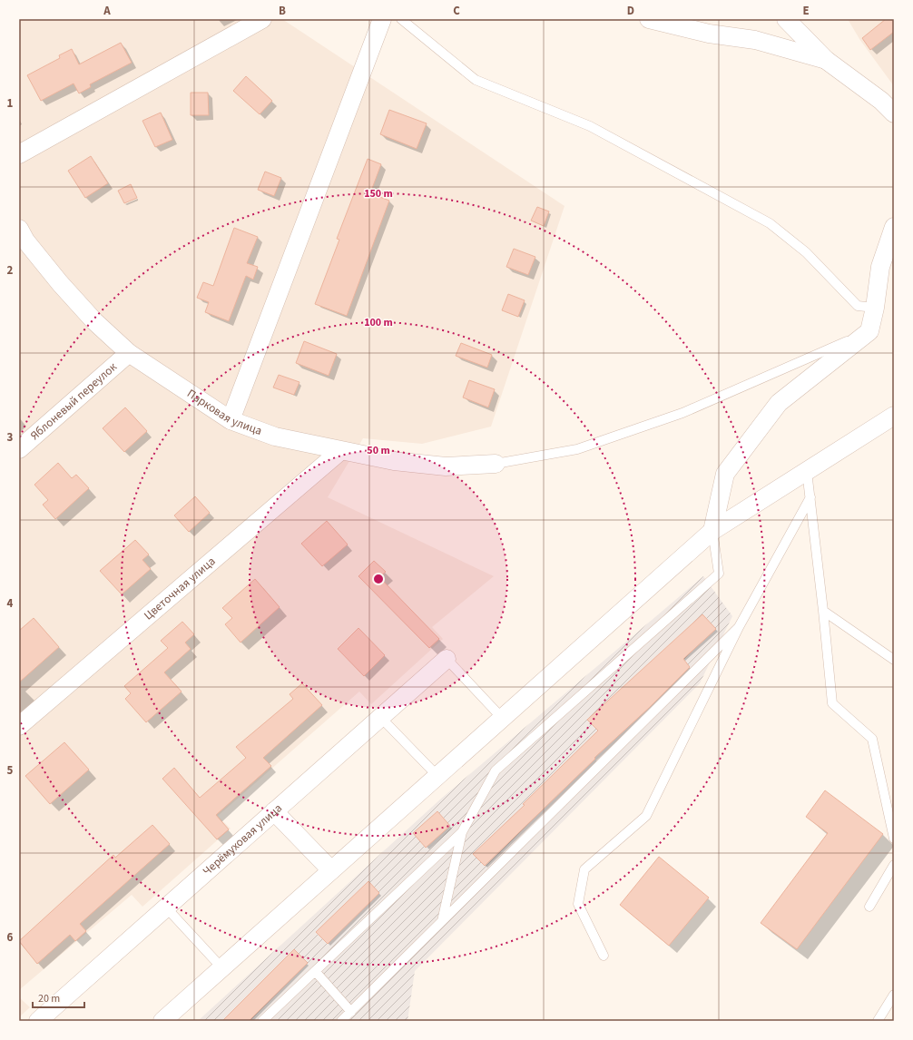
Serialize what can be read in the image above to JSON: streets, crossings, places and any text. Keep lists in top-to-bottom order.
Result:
{
  "streets": {
    "street": [
      "Яблоневый переулок",
      "Парковая улица",
      "Цветочная улица",
      "Черёмуховая улица"
    ]
  },
  "crossings": [
    ["Яблоневый переулок", "Парковая улица"],
    ["Парковая улица", "Цветочная улица"]
  ],
  "scale_bar": "20 m",
  "grid": {
    "columns": [
      "A",
      "B",
      "C",
      "D",
      "E"
    ],
    "rows": [
      "1",
      "2",
      "3",
      "4",
      "5",
      "6"
    ]
  },
  "rings": ["150 m", "100 m", "50 m"]
}
